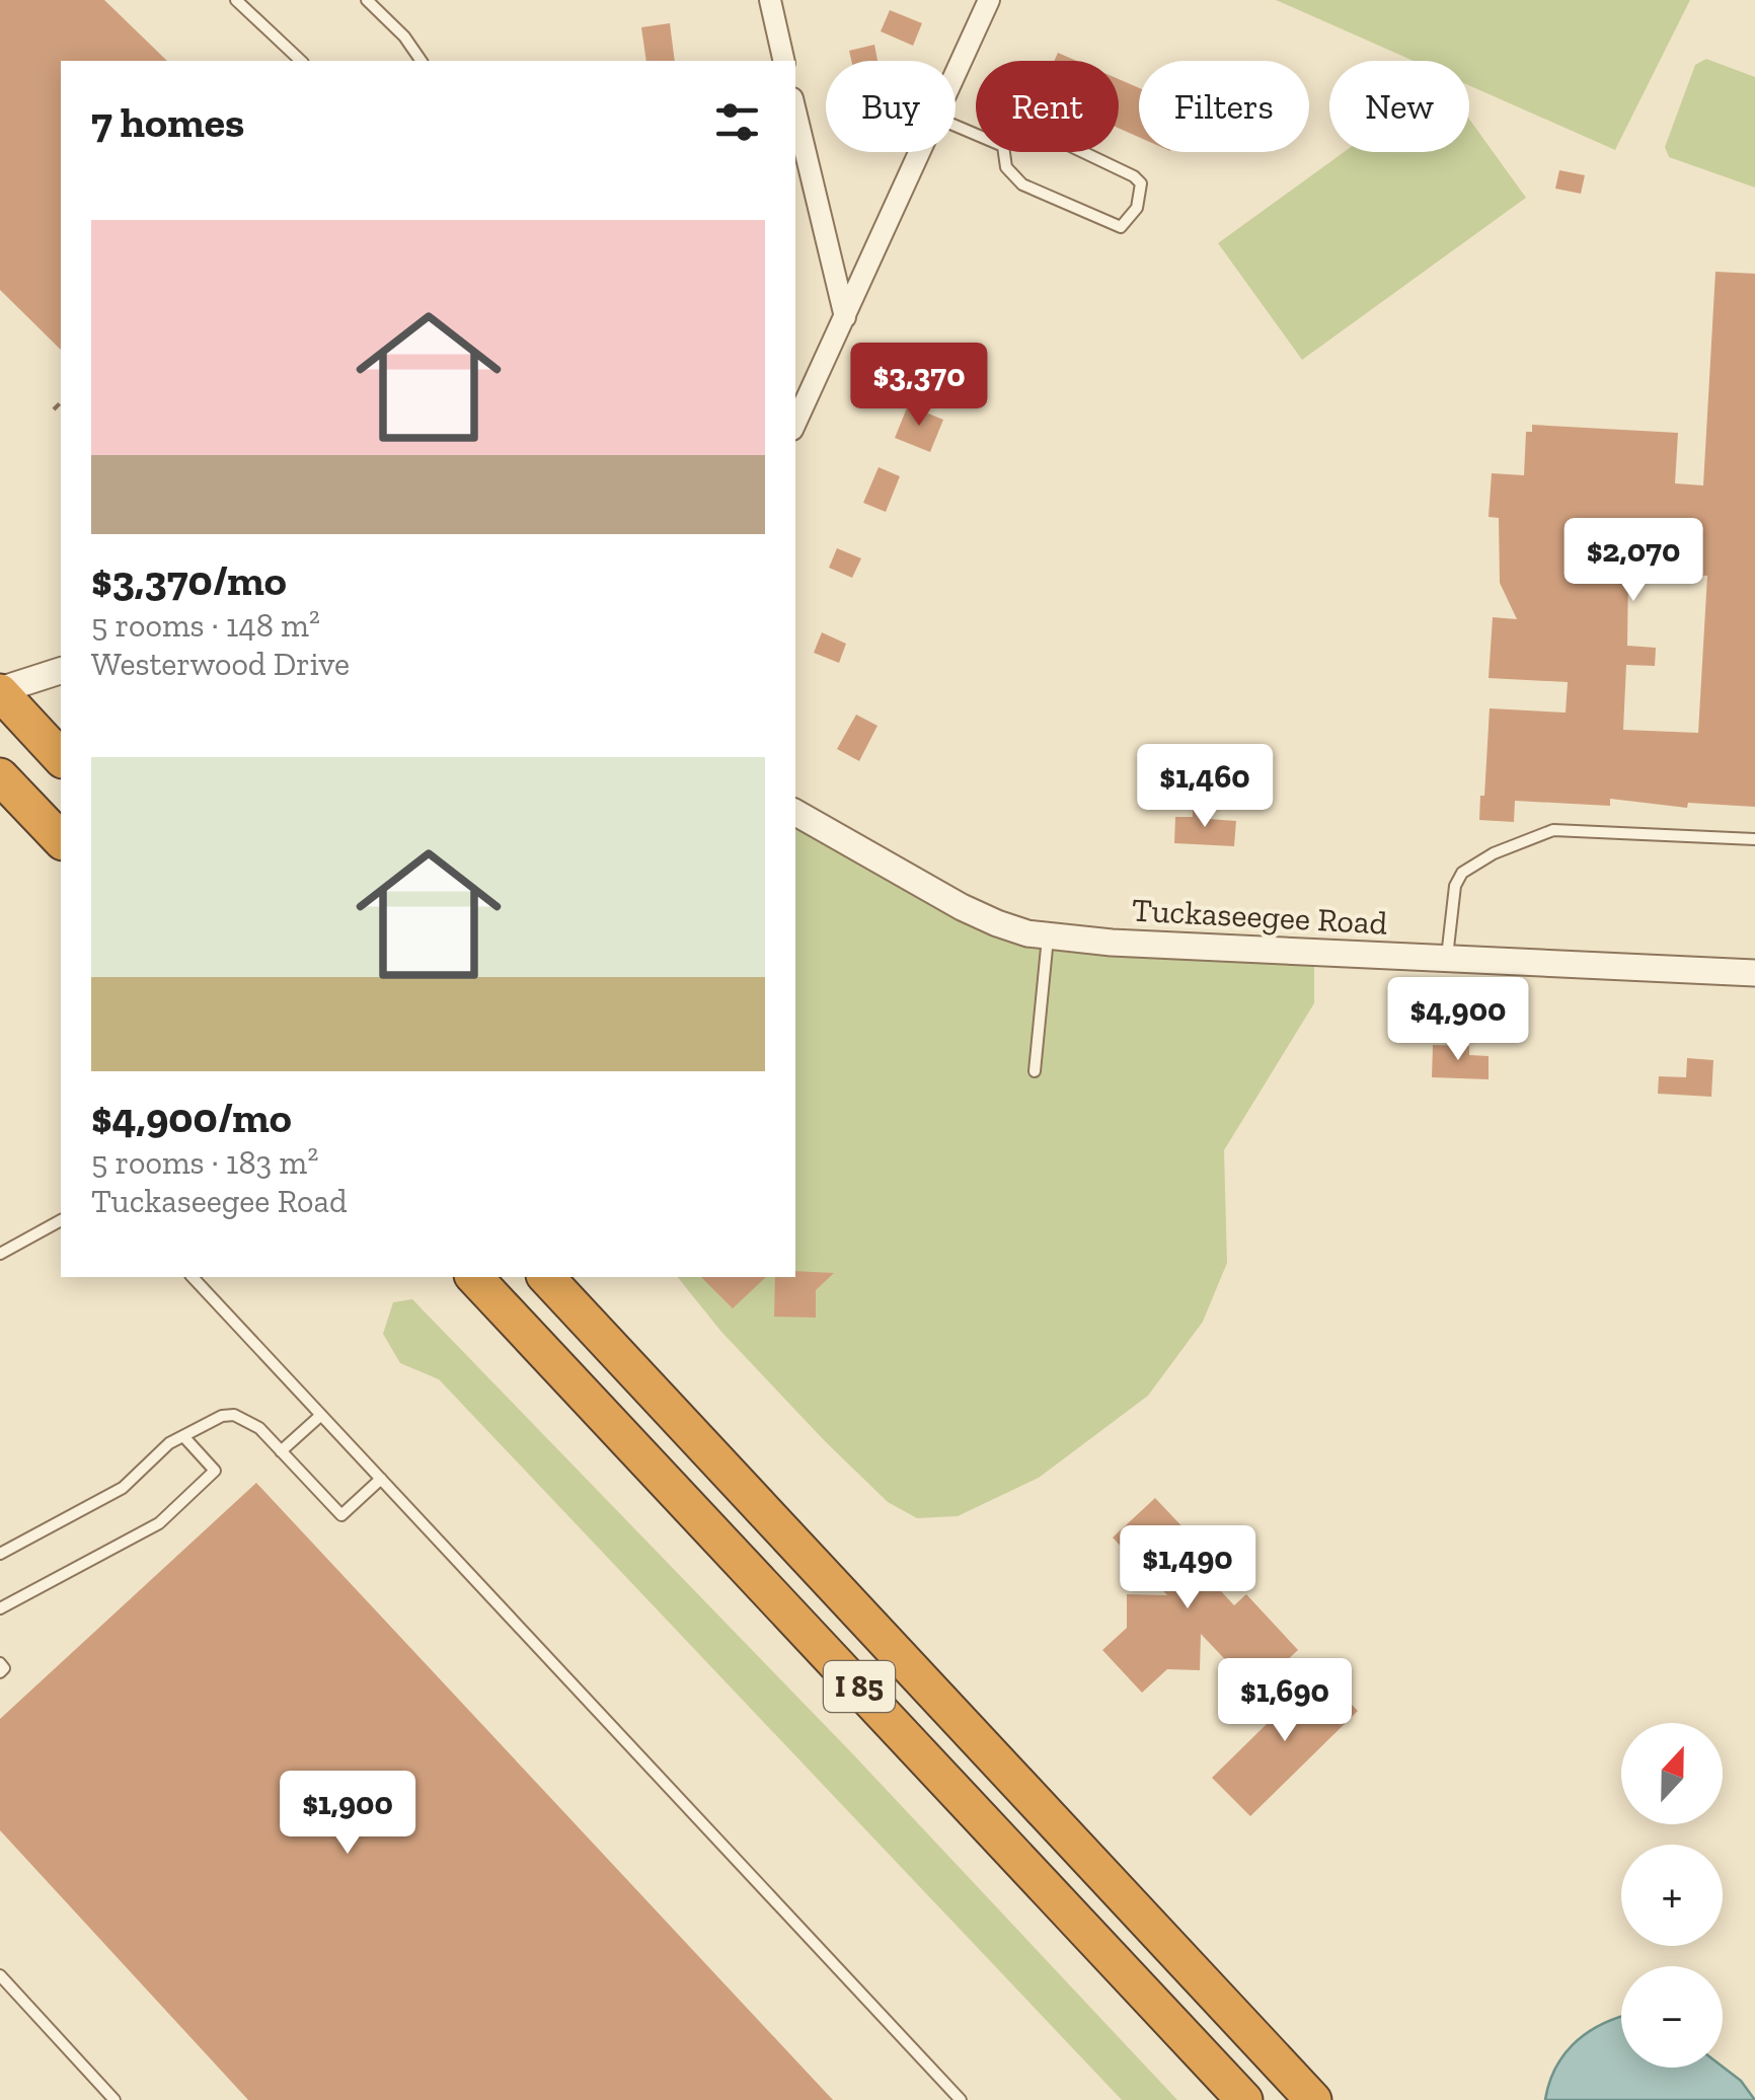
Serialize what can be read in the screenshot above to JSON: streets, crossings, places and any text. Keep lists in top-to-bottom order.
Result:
{
  "streets": {
    "highway": ["I 85"],
    "street": ["Tuckaseegee Road"]
  },
  "north": "top",
  "page": {
    "chip": [
      "Buy",
      "Rent",
      "Filters",
      "New"
    ],
    "heading": "7 homes",
    "list": [
      {
        "name": "$3,370/mo",
        "note": "5 rooms · 148 m² · Westerwood Drive"
      },
      {
        "name": "$4,900/mo",
        "note": "5 rooms · 183 m² · Tuckaseegee Road"
      }
    ],
    "price": [
      "$3,370",
      "$2,070",
      "$1,460",
      "$4,900",
      "$1,490",
      "$1,690",
      "$1,900"
    ],
    "map_buttons": ["+", "−"]
  }
}
